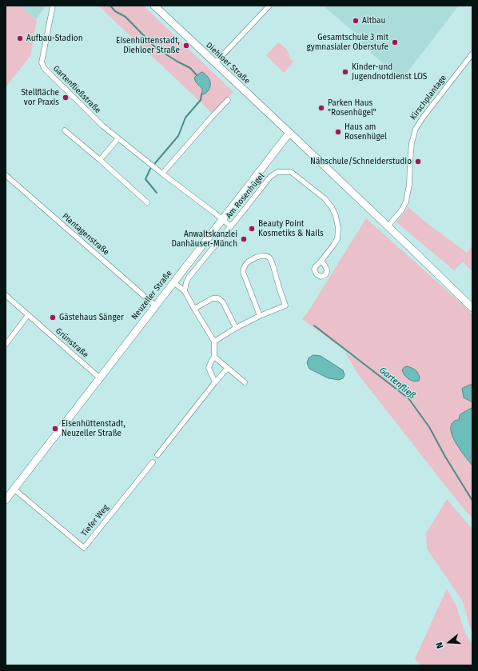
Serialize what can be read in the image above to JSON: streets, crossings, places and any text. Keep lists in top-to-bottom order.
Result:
{
  "streets": {
    "main road": ["Diehloer Straße", "Neuzeller Straße"],
    "street": [
      "Gartenfließstraße",
      "Kirschplantage",
      "Am Rosenhügel",
      "Plantagenstraße",
      "Grünstraße",
      "Tiefer Weg"
    ]
  },
  "crossings": [
    ["Diehloer Straße", "Kirschplantage"],
    ["Diehloer Straße", "Neuzeller Straße"],
    ["Gartenfließstraße", "Am Rosenhügel"],
    ["Gartenfließstraße", "Neuzeller Straße"],
    ["Am Rosenhügel", "Neuzeller Straße"],
    ["Plantagenstraße", "Neuzeller Straße"],
    ["Neuzeller Straße", "Grünstraße"],
    ["Neuzeller Straße", "Tiefer Weg"]
  ],
  "water": ["Gartenfließ"],
  "places": [
    "Altbau",
    "Aufbau-Stadion",
    "Gesamtschule 3 mit gymnasialer Oberstufe",
    "Eisenhüttenstadt, Diehloer Straße",
    "Kinder-und Jugendnotdienst LOS",
    "Stellfläche vor Praxis",
    "Parken Haus \"Rosenhügel\"",
    "Haus am Rosenhügel",
    "Nähschule/Schneiderstudio",
    "Beauty Point Kosmetiks & Nails",
    "Anwaltskanzlei Danhäuser-Münch",
    "Gästehaus Sänger",
    "Eisenhüttenstadt, Neuzeller Straße"
  ],
  "north": "left"
}
